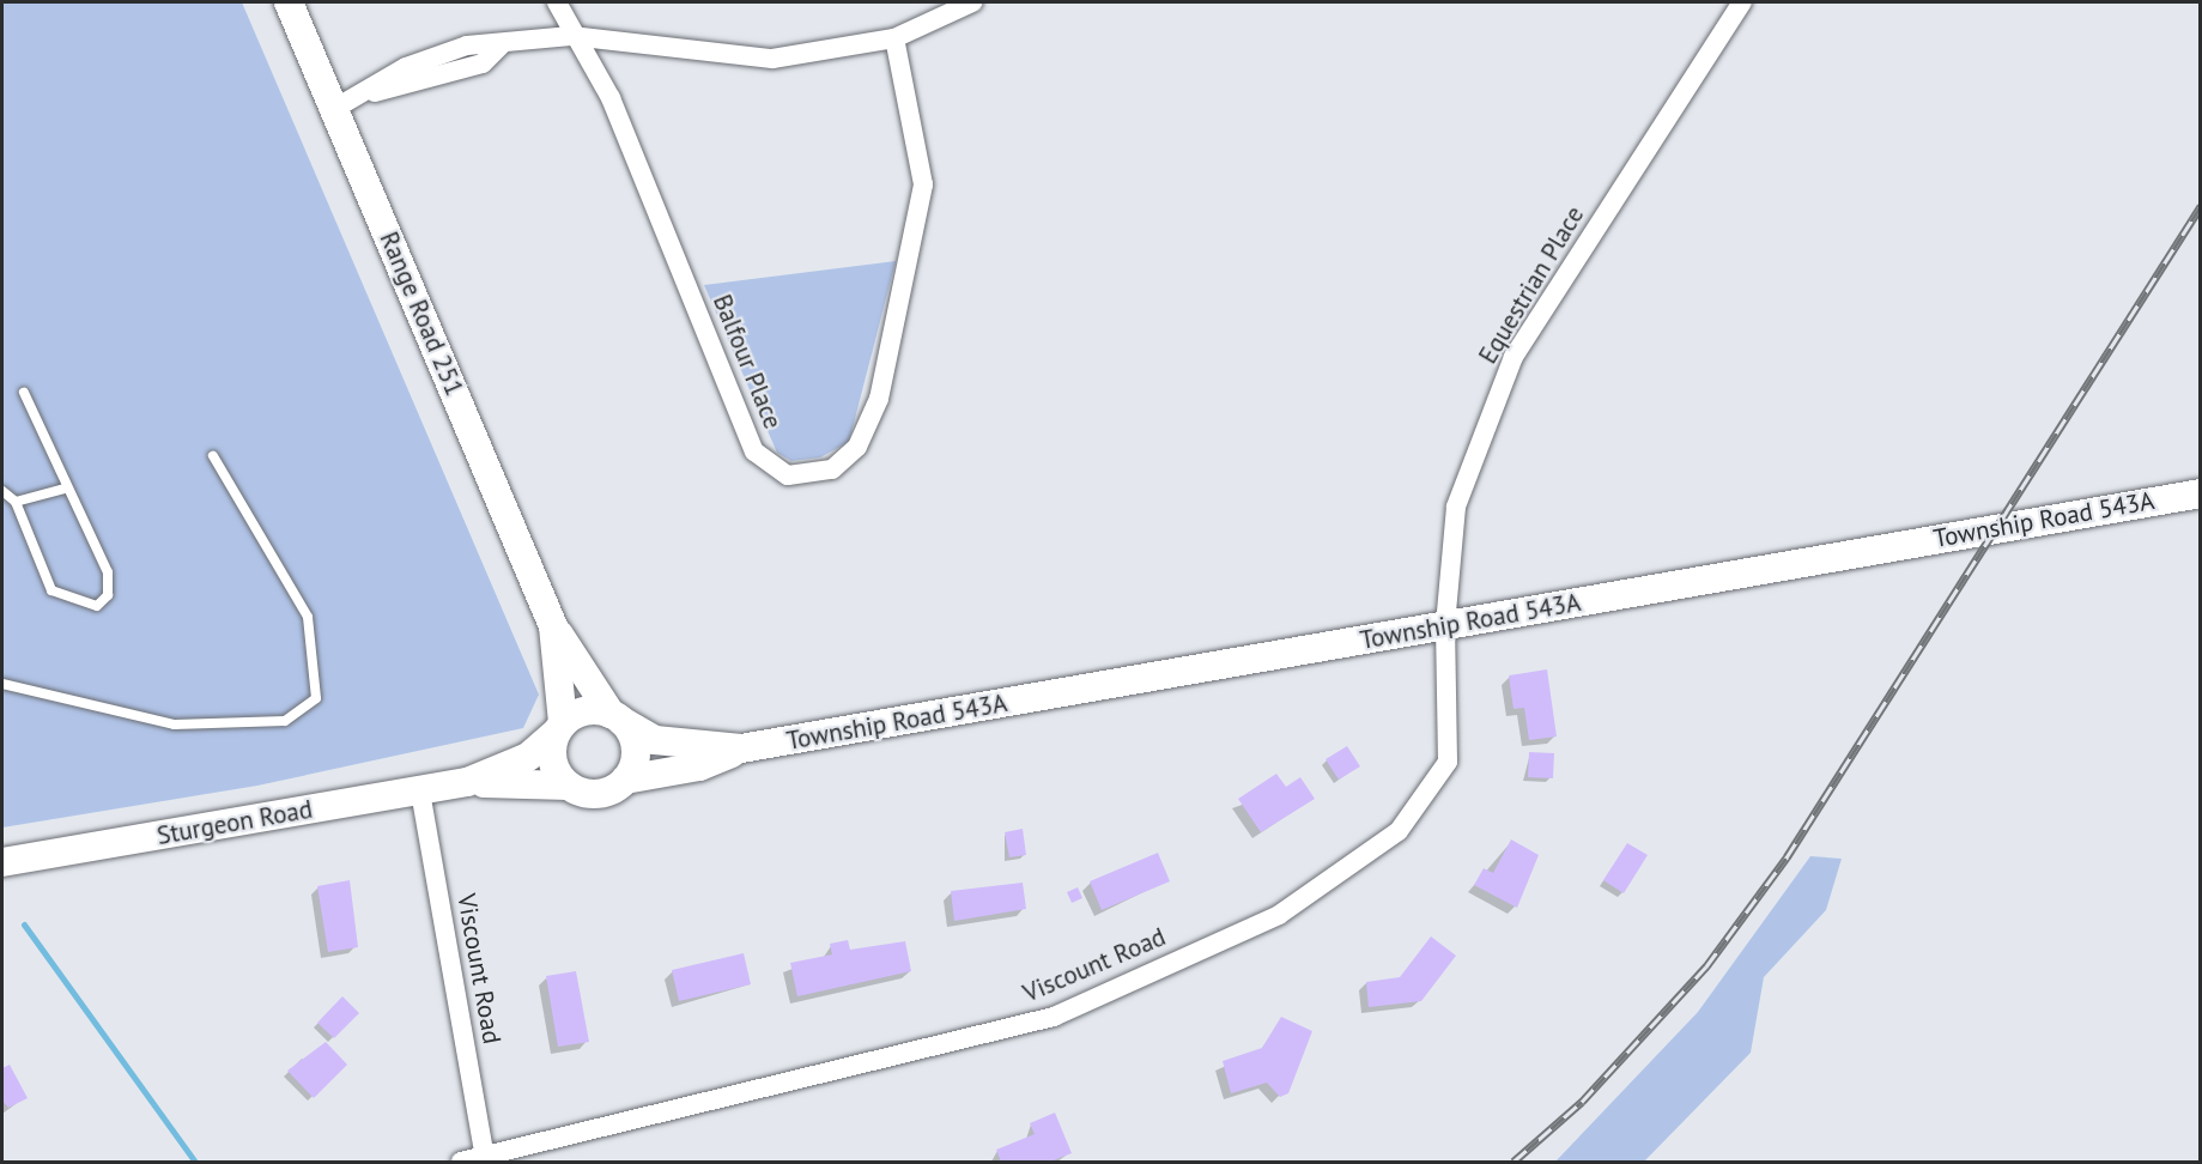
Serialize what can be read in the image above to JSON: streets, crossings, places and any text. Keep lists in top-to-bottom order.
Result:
{
  "streets": {
    "main road": ["Range Road 251", "Township Road 543A", "Sturgeon Road"],
    "street": ["Equestrian Place", "Balfour Place", "Viscount Road"]
  },
  "crossings": [
    ["Equestrian Place", "Township Road 543A"],
    ["Equestrian Place", "Viscount Road"],
    ["Range Road 251", "Township Road 543A"],
    ["Range Road 251", "Sturgeon Road"],
    ["Township Road 543A", "Sturgeon Road"],
    ["Township Road 543A", "Viscount Road"],
    ["Sturgeon Road", "Viscount Road"]
  ]
}
